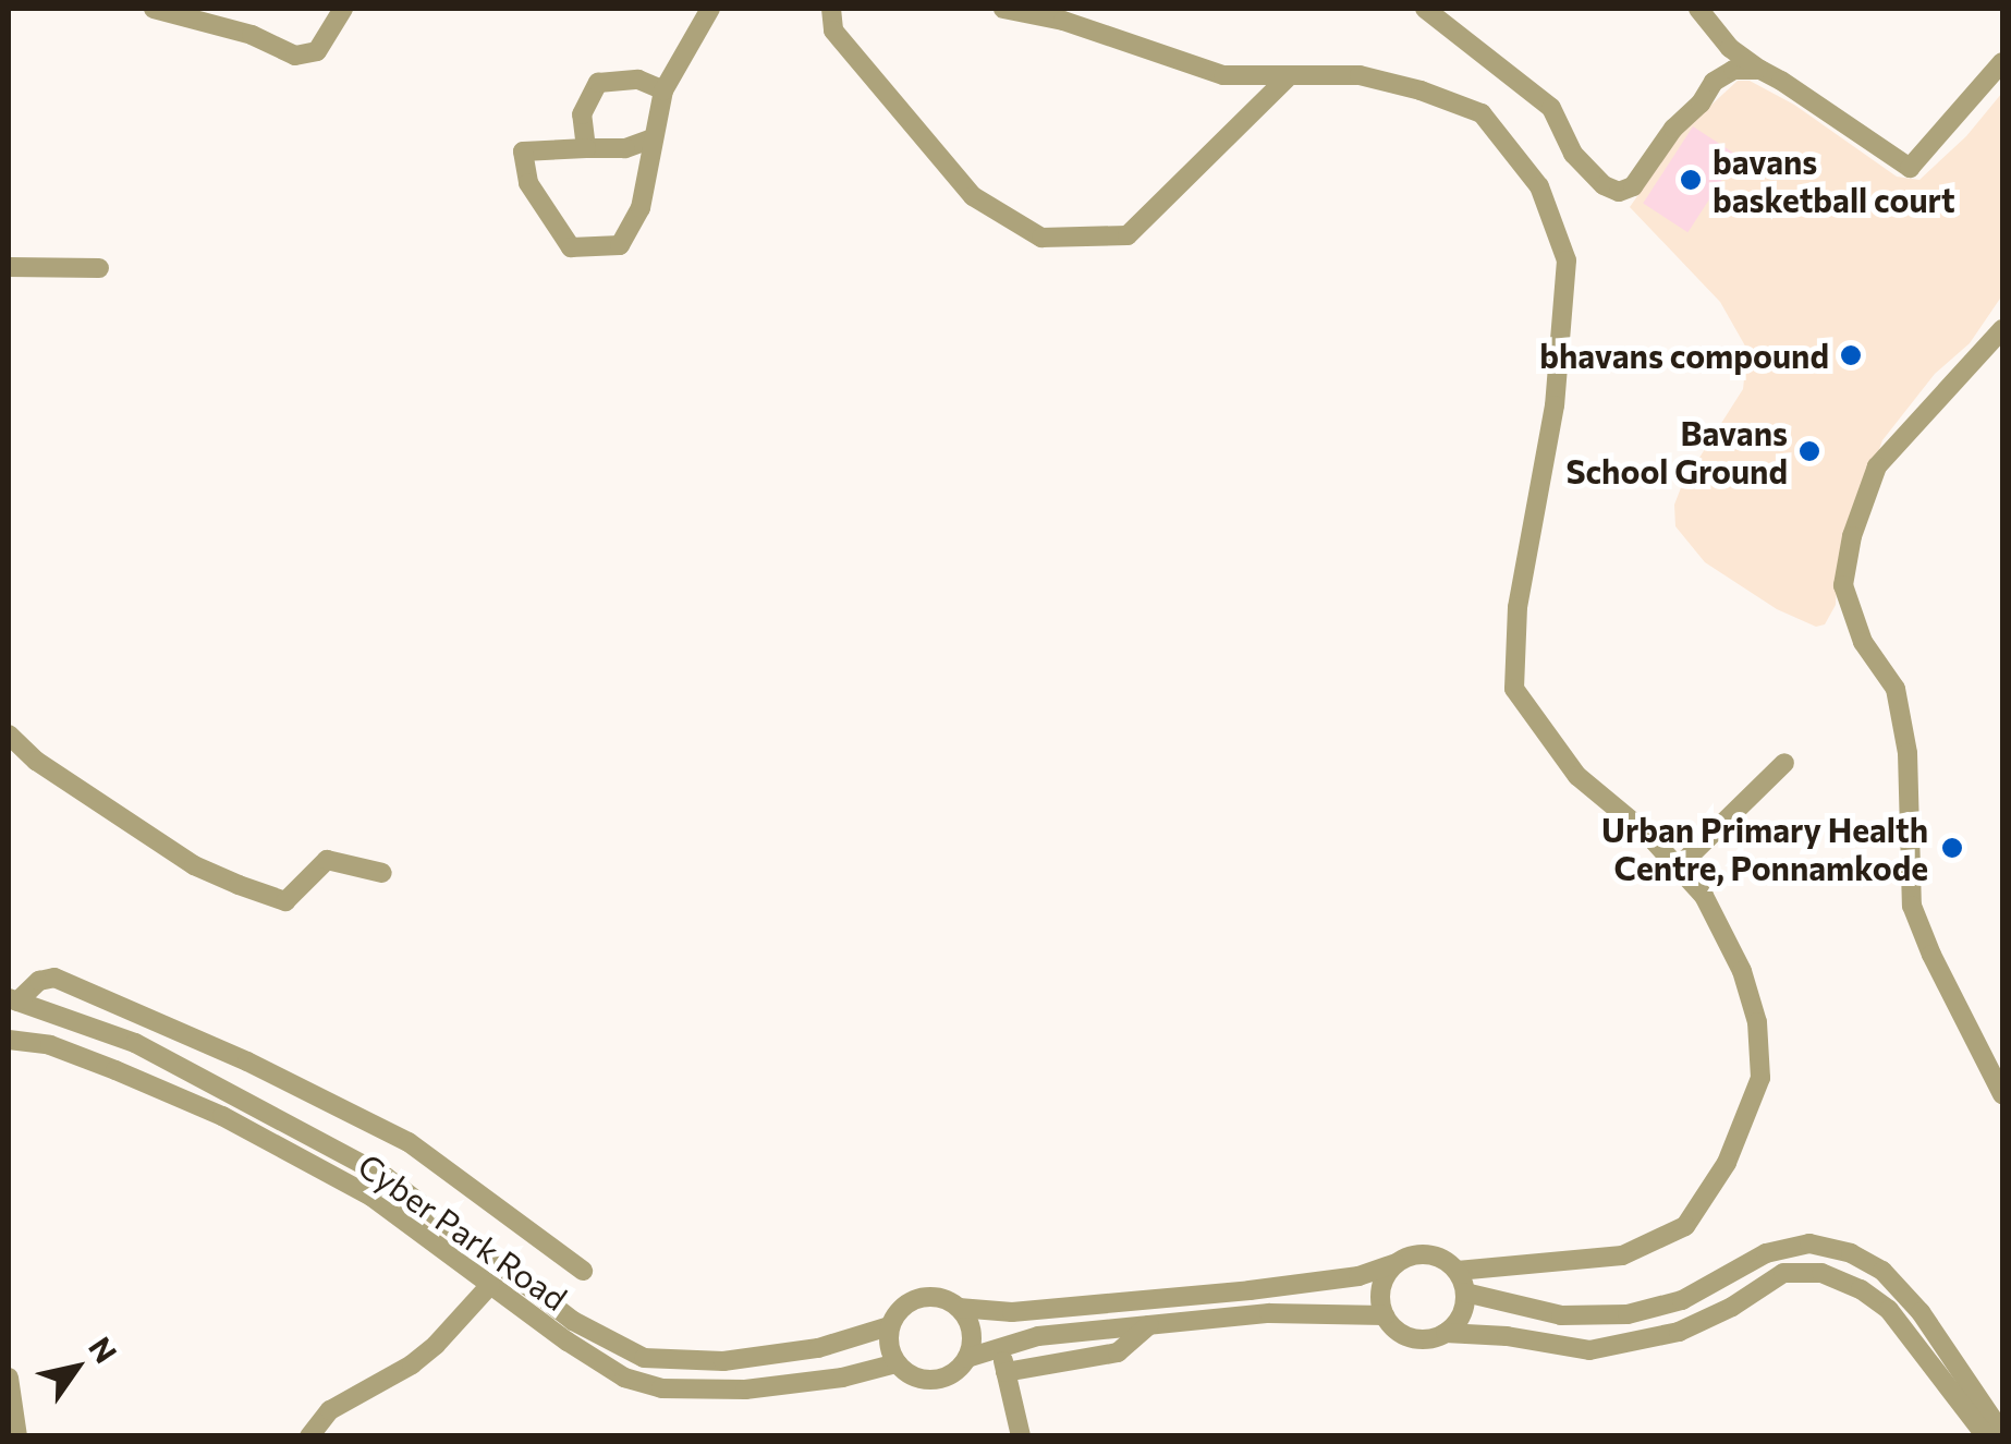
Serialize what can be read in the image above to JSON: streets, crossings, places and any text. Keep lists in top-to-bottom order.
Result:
{
  "streets": {
    "street": ["Cyber Park Road"]
  },
  "places": [
    "bavans basketball court",
    "bhavans compound",
    "Bavans School Ground",
    "Urban Primary Health Centre, Ponnamkode"
  ],
  "north": "top right"
}
